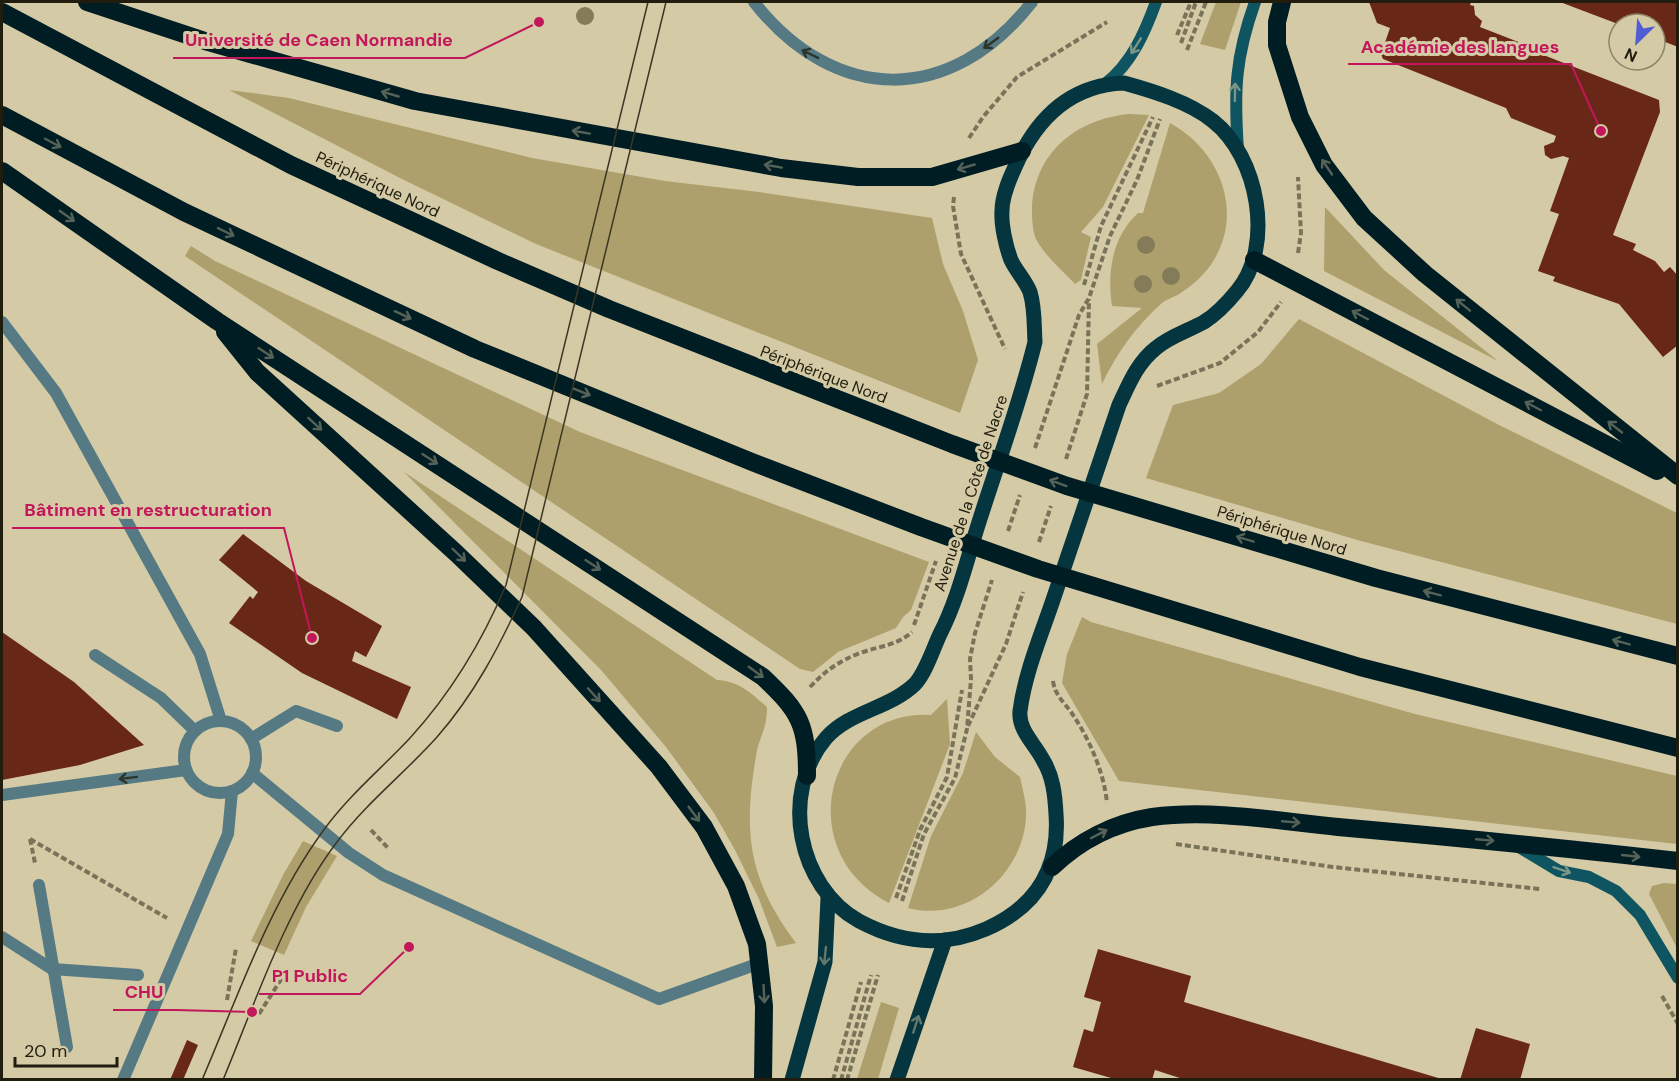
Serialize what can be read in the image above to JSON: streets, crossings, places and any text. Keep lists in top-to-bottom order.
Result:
{
  "streets": {
    "highway": ["Périphérique Nord"],
    "main road": ["Avenue de la Côte de Nacre"]
  },
  "places": [
    "Université de Caen Normandie",
    "Académie des langues",
    "Bâtiment en restructuration",
    "P1 Public",
    "CHU"
  ],
  "scale_bar": "20 m",
  "north": "bottom left"
}
